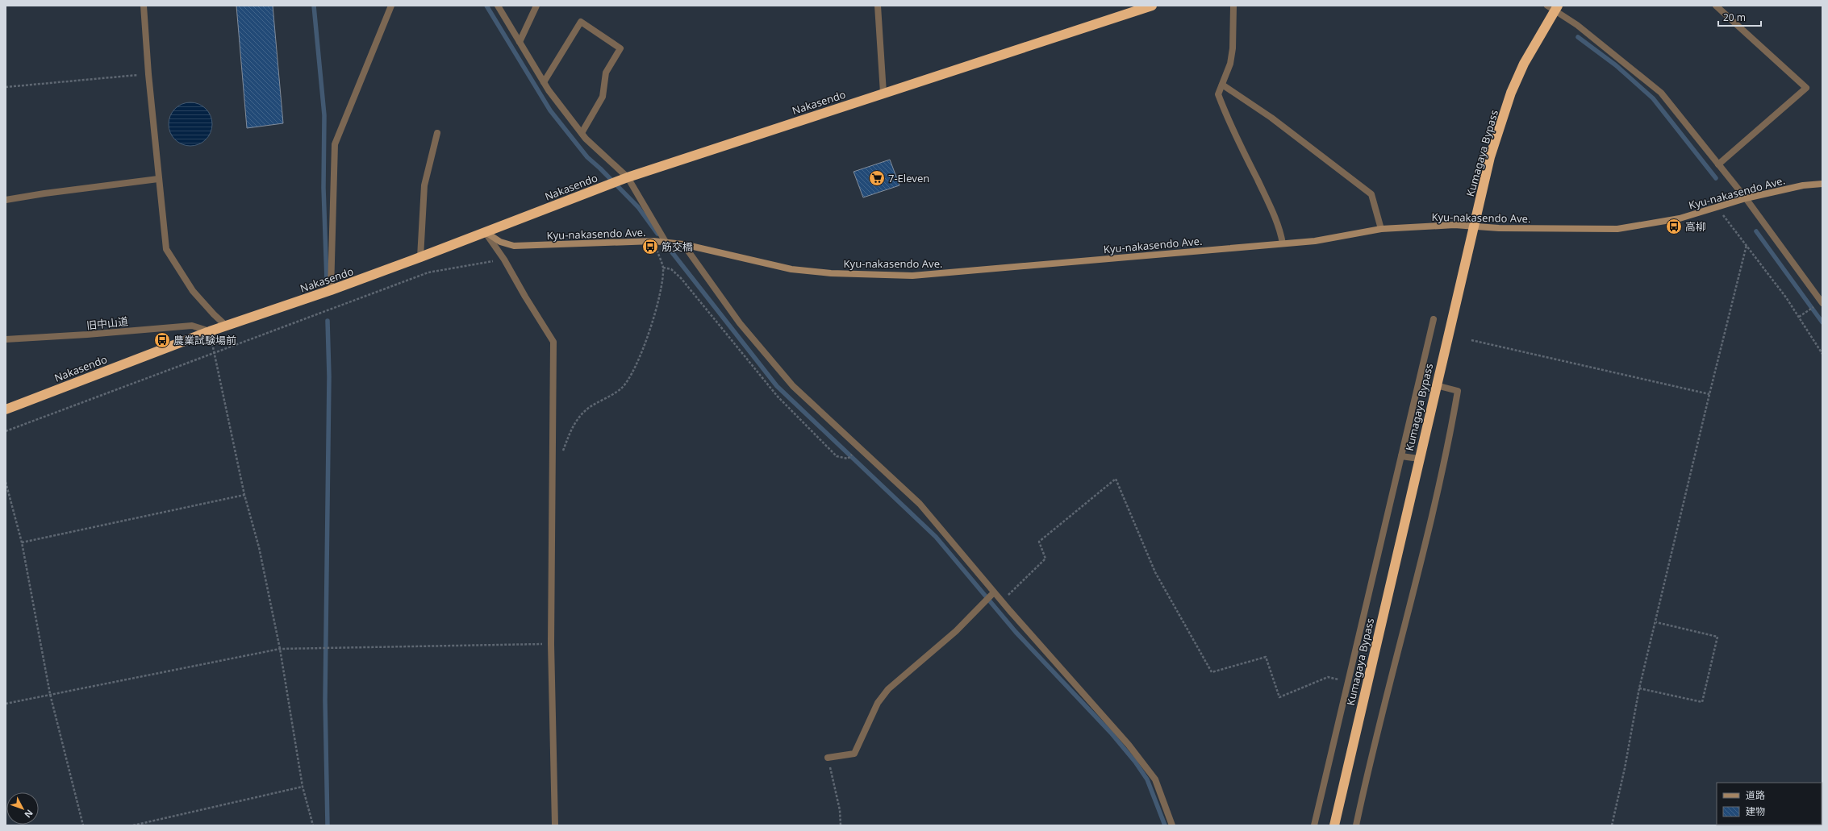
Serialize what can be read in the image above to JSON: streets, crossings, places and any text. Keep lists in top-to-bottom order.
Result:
{
  "streets": {
    "highway": ["Nakasendo", "Kumagaya Bypass"],
    "main road": ["Kyu-nakasendo Ave."],
    "street": ["旧中山道"]
  },
  "crossings": [
    ["Nakasendo", "Kyu-nakasendo Ave."],
    ["Nakasendo", "旧中山道"],
    ["Kumagaya Bypass", "Kyu-nakasendo Ave."]
  ],
  "places": {
    "supermarket": ["7-Eleven"],
    "bus stop": ["高柳", "筋交橋", "農業試験場前"]
  },
  "legend": ["道路", "建物"],
  "scale_bar": "20 m",
  "north": "bottom right"
}
